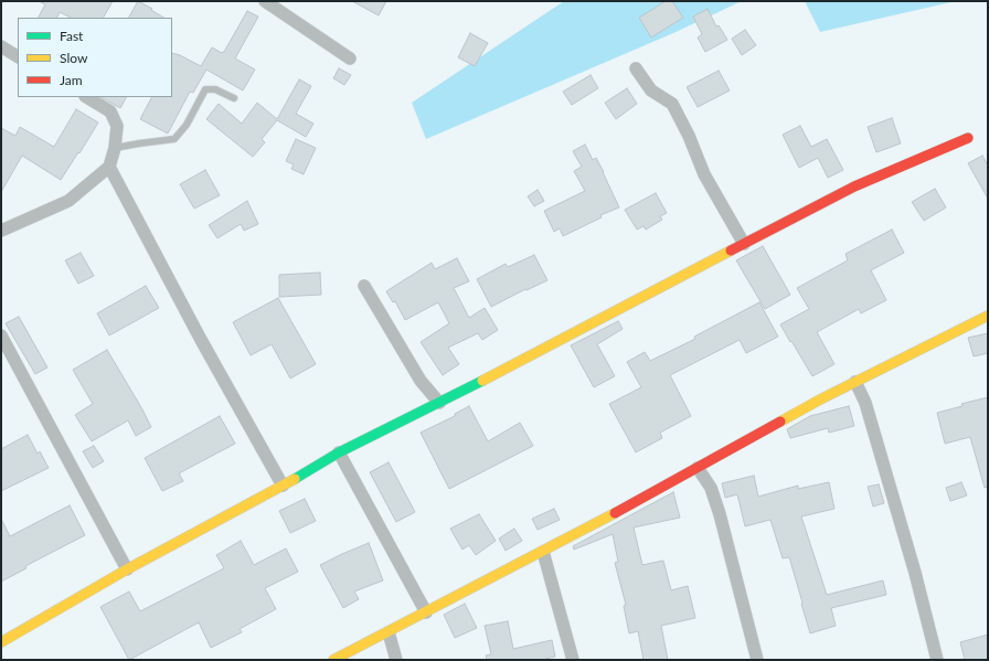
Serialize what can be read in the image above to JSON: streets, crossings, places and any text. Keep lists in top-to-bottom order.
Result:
{
  "legend": ["Fast", "Slow", "Jam"]
}
